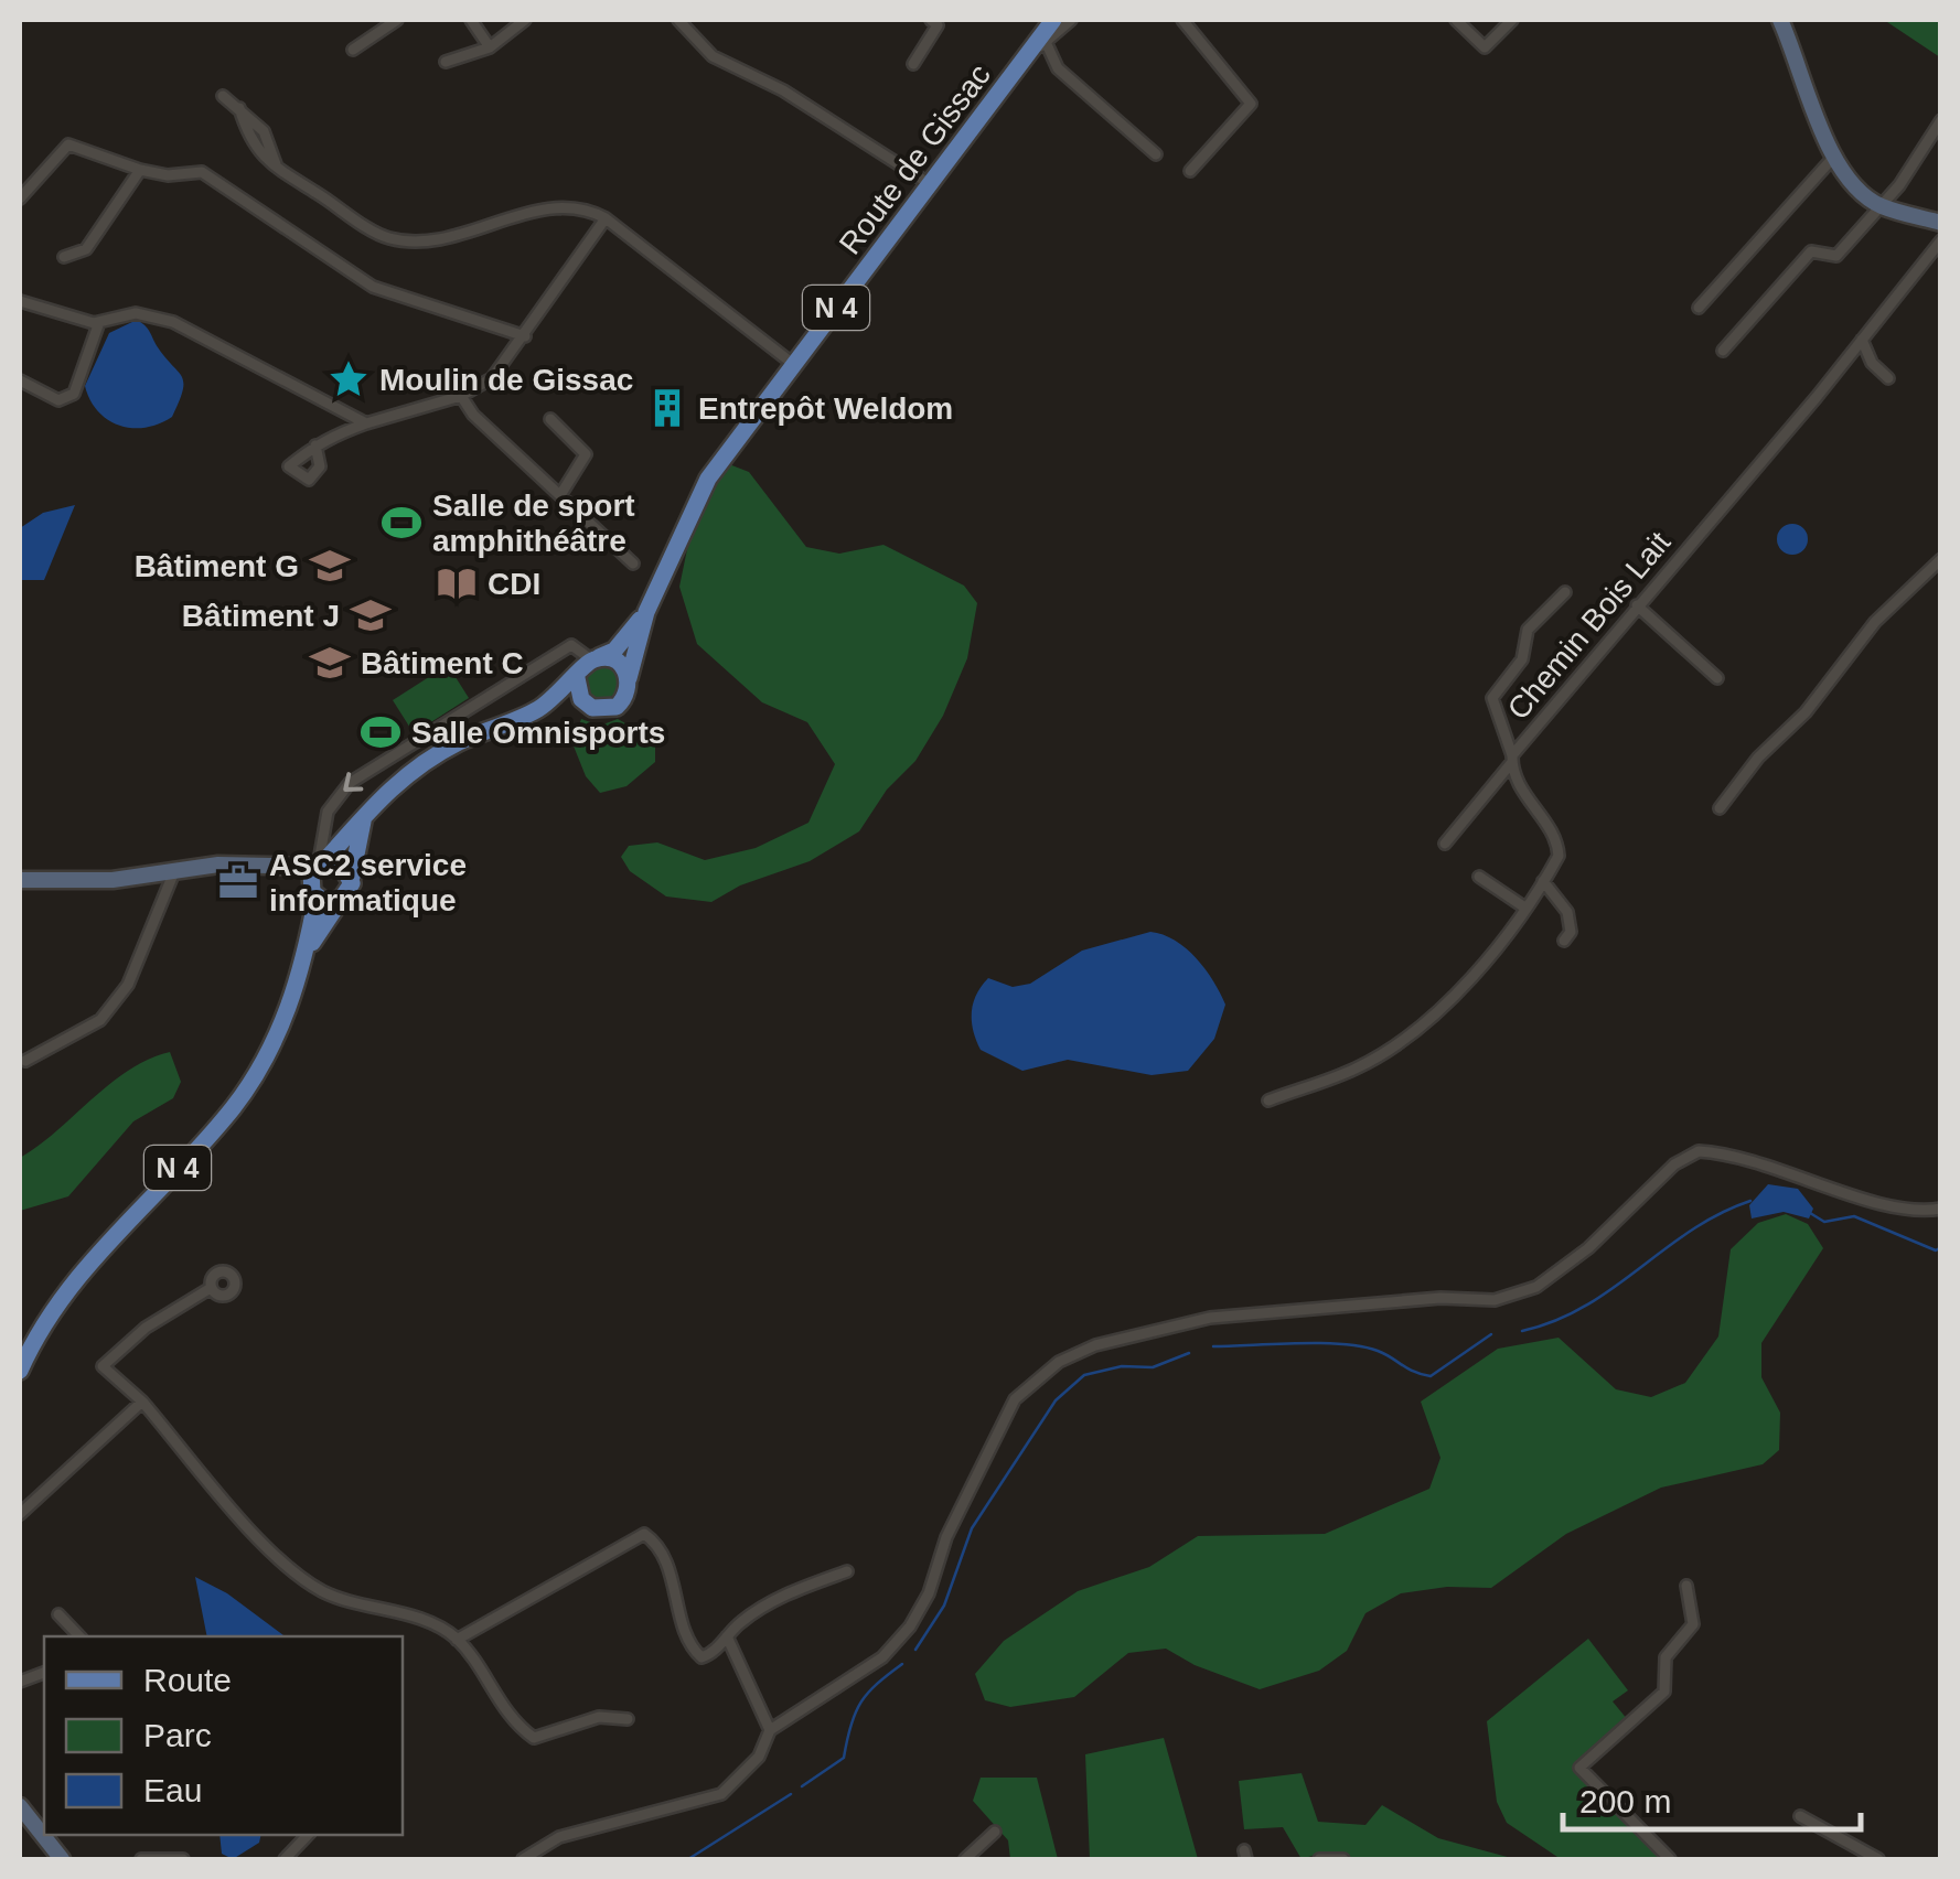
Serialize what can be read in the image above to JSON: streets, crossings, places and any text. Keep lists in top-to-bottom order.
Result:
{
  "streets": {
    "main road": ["Route de Gissac", "N 4"],
    "street": ["Chemin Bois Lait"]
  },
  "crossings": [
    ["Route de Gissac", "N 4"]
  ],
  "places": {
    "place": ["Moulin de Gissac"],
    "building": ["Entrepôt Weldom"],
    "sports": ["Salle de sport amphithéâtre", "Salle Omnisports"],
    "school or university": ["Bâtiment G", "Bâtiment J", "Bâtiment C"],
    "library": ["CDI"],
    "office": ["ASC2 service informatique"]
  },
  "legend": ["Route", "Parc", "Eau"],
  "scale_bar": "200 m"
}
